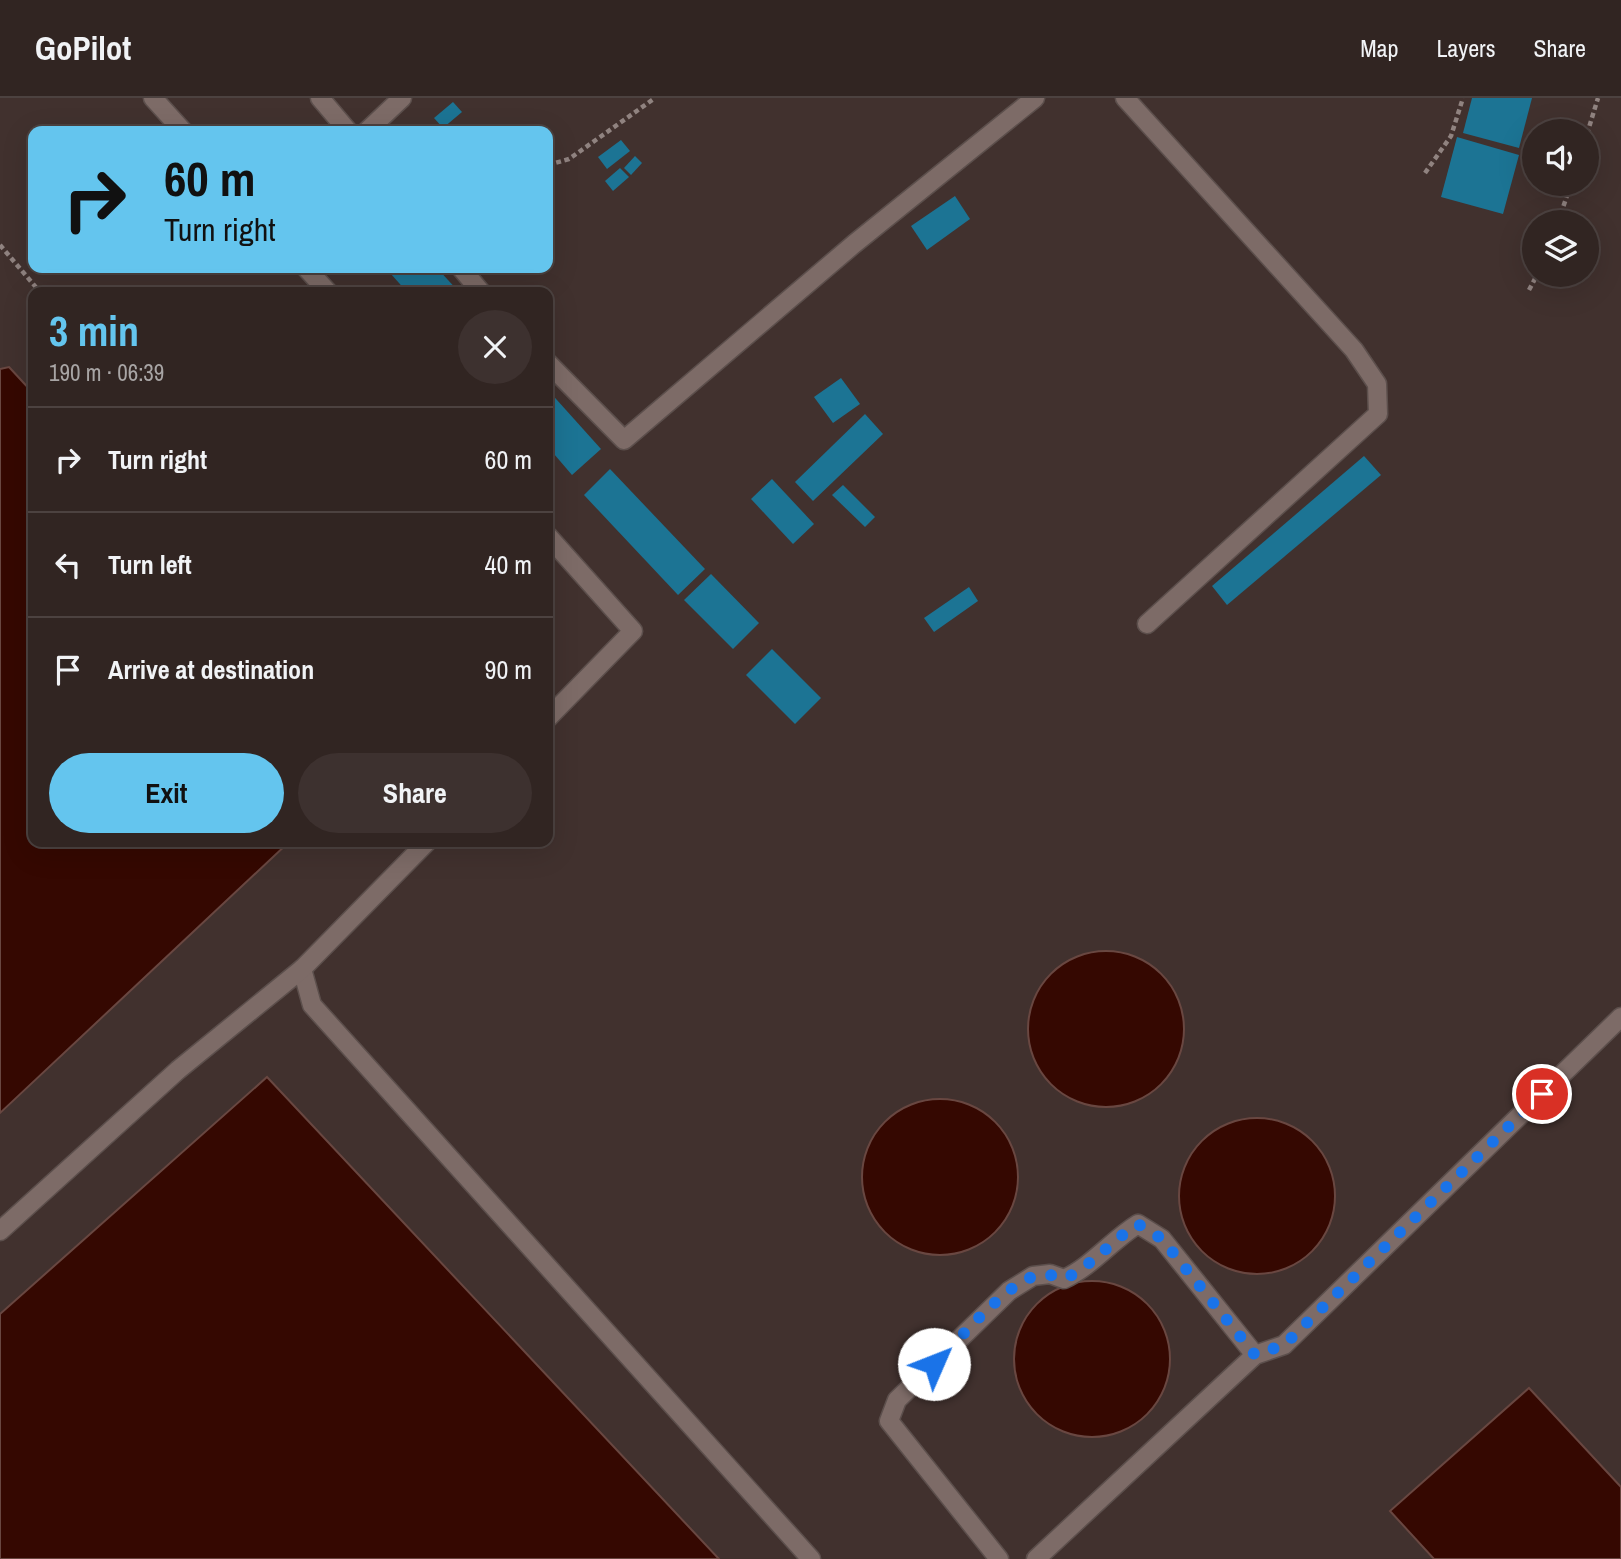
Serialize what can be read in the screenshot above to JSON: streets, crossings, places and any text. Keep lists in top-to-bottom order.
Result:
{
  "page": {
    "header": "GoPilot",
    "nav": ["Map", "Layers", "Share"],
    "turn": ["60 m", "Turn right"],
    "heading": ["3 min", "190 m · 06:39"],
    "list": [
      {
        "name": "Turn right",
        "value": "60 m"
      },
      {
        "name": "Turn left",
        "value": "40 m"
      },
      {
        "name": "Arrive at destination",
        "value": "90 m"
      }
    ],
    "buttons": ["Exit", "Share"]
  }
}
